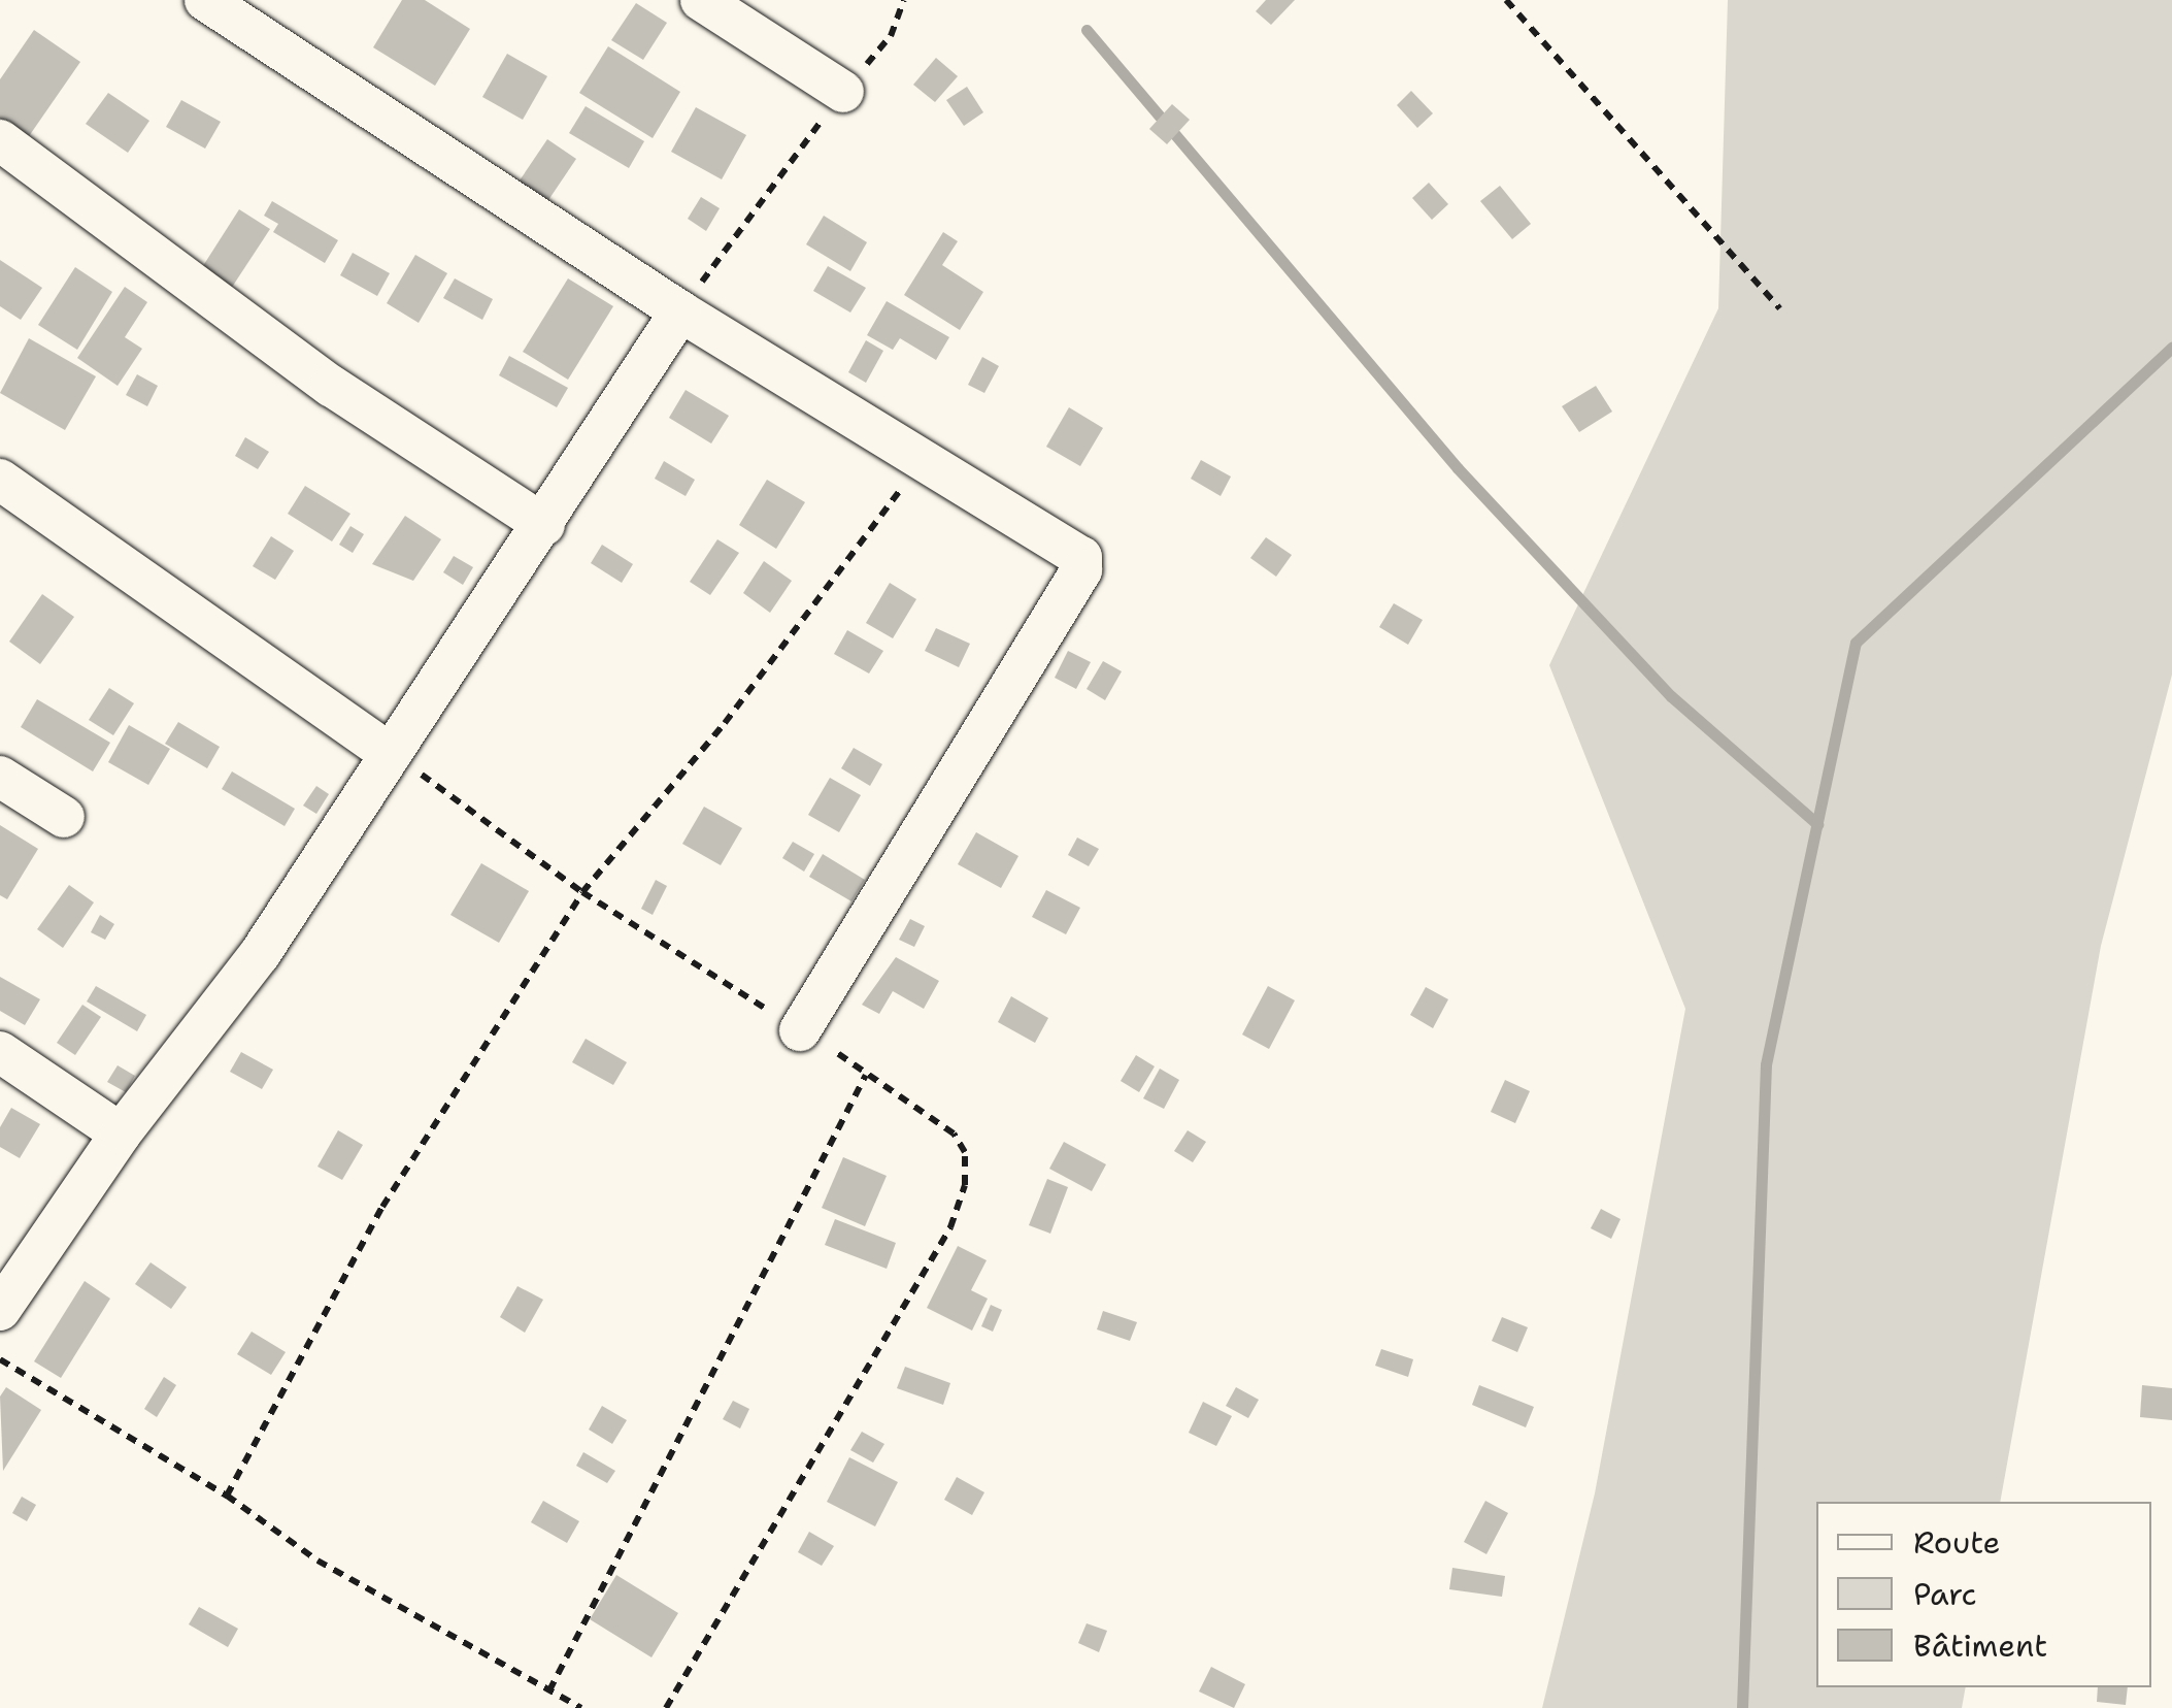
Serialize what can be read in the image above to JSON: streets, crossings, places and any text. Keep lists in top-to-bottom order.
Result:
{
  "legend": ["Route", "Parc", "Bâtiment"]
}
